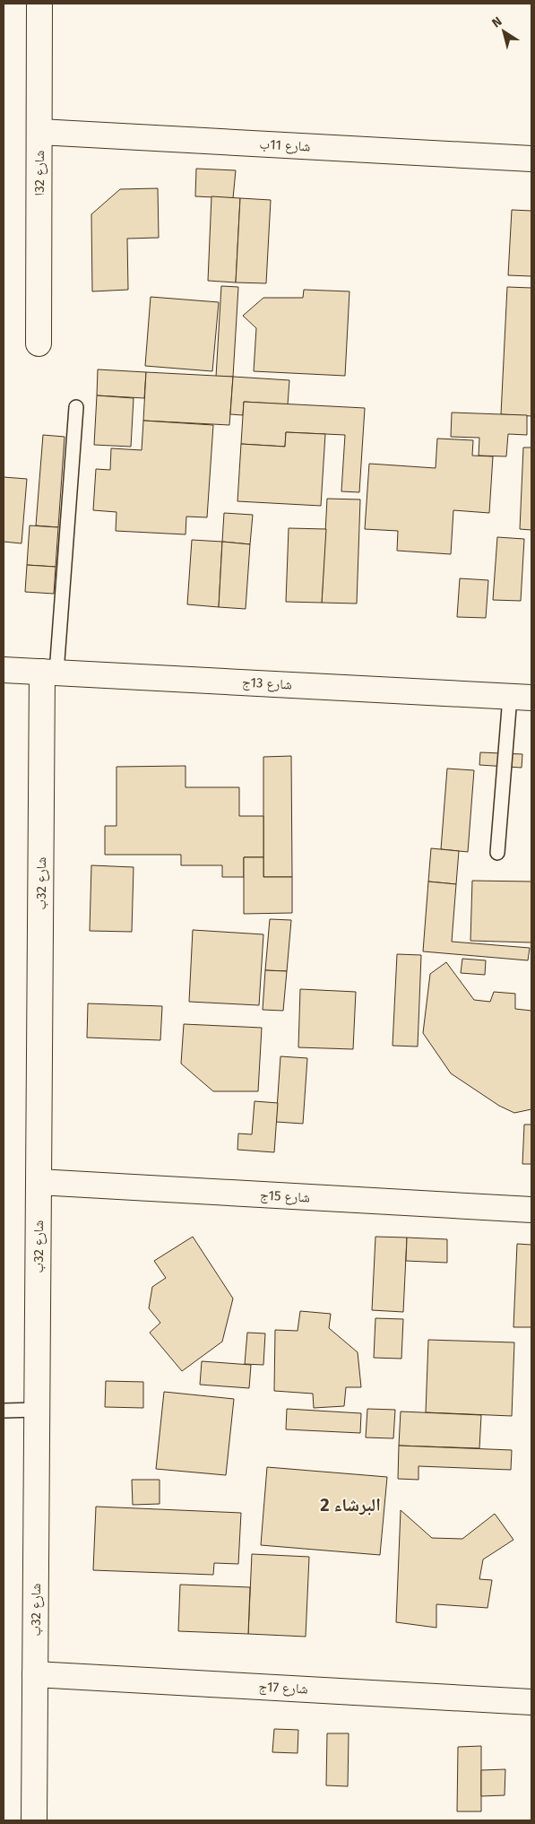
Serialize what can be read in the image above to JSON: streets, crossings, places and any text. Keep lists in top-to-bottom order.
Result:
{
  "streets": {
    "street": [
      "شارع 11ب",
      "شارع 32ا",
      "شارع 13ج",
      "شارع 32ب",
      "شارع 15ج",
      "شارع 17ج"
    ]
  },
  "crossings": [
    ["شارع 11ب", "شارع 32ا"],
    ["شارع 13ج", "شارع 32ب"],
    ["شارع 32ب", "شارع 15ج"],
    ["شارع 32ب", "شارع 17ج"]
  ],
  "districts": ["البرشاء 2"],
  "north": "top left"
}
